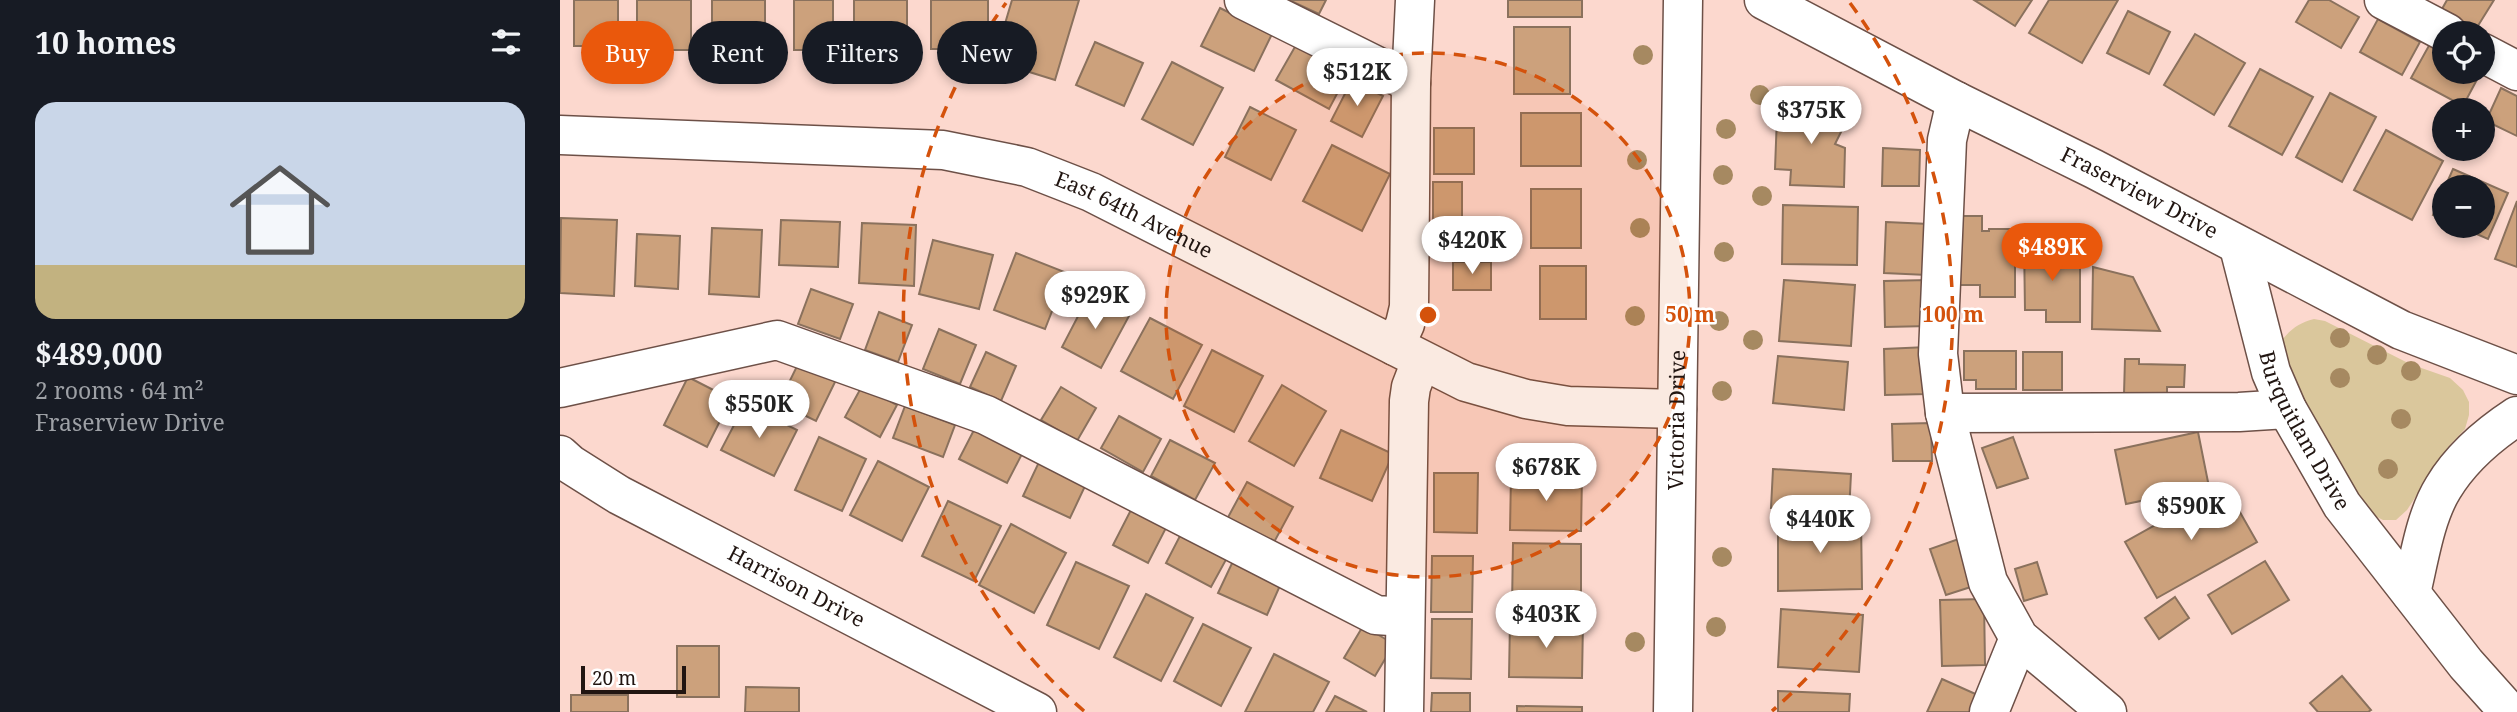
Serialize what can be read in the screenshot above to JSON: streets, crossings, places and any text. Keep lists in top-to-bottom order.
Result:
{
  "streets": {
    "street": [
      "Fraserview Drive",
      "East 64th Avenue",
      "Victoria Drive",
      "Burquitlam Drive",
      "Harrison Drive"
    ]
  },
  "crossings": [
    ["Fraserview Drive", "Burquitlam Drive"],
    ["East 64th Avenue", "Victoria Drive"]
  ],
  "scale_bar": "20 m",
  "page": {
    "heading": "10 homes",
    "map_buttons": ["+", "−"],
    "chip": [
      "Buy",
      "Rent",
      "Filters",
      "New"
    ],
    "price": [
      "$512K",
      "$375K",
      "$420K",
      "$489K",
      "$929K",
      "$550K",
      "$678K",
      "$590K",
      "$440K",
      "$403K"
    ],
    "list": [
      {
        "name": "$489,000",
        "note": "2 rooms · 64 m² · Fraserview Drive"
      }
    ],
    "scale": "20 m"
  },
  "rings": ["50 m", "100 m"]
}
